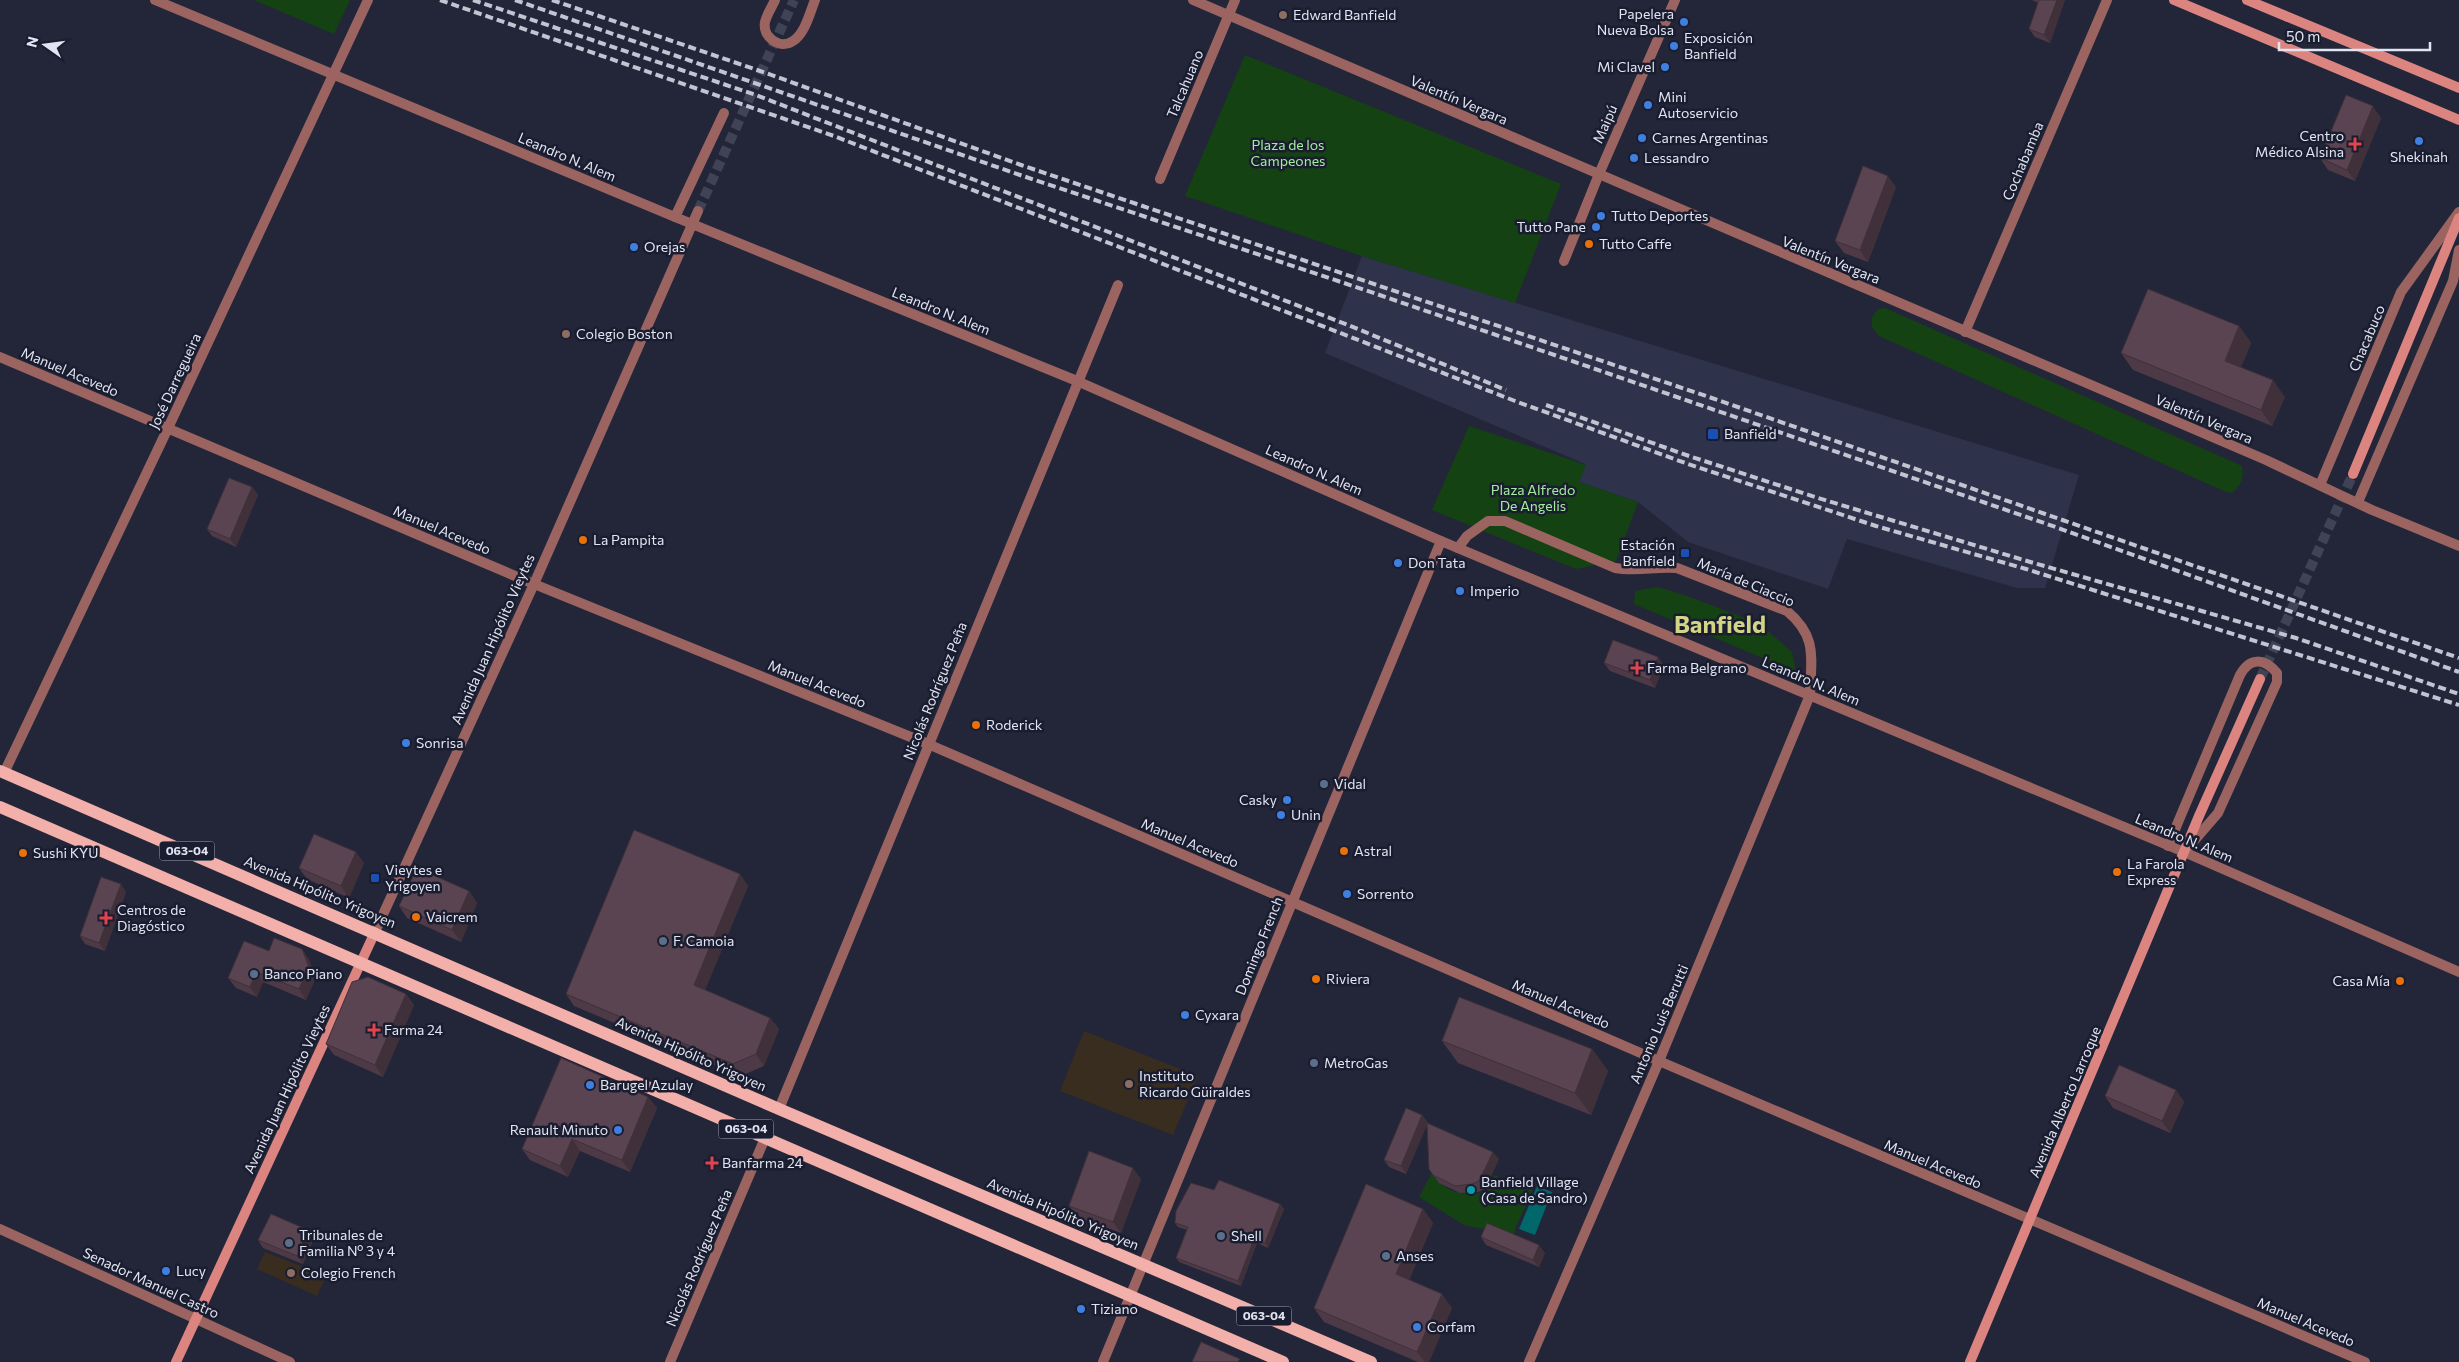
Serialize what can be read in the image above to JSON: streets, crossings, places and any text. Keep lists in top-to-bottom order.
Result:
{
  "streets": {
    "main road": ["063-04", "Avenida Hipólito Yrigoyen"],
    "street": [
      "Talcahuano",
      "Valentín Vergara",
      "Maipú",
      "Leandro N. Alem",
      "Cochabamba",
      "Chacabuco",
      "Manuel Acevedo",
      "José Darregueira",
      "María de Ciaccio",
      "Avenida Juan Hipólito Vieytes",
      "Nicolás Rodríguez Peña",
      "Domingo French",
      "Antonio Luis Berutti",
      "Avenida Alberto Larroque",
      "Senador Manuel Castro"
    ]
  },
  "crossings": [
    ["Talcahuano", "Valentín Vergara"],
    ["Valentín Vergara", "Maipú"],
    ["Valentín Vergara", "Cochabamba"],
    ["Valentín Vergara", "Chacabuco"],
    ["Leandro N. Alem", "José Darregueira"],
    ["Leandro N. Alem", "María de Ciaccio"],
    ["Leandro N. Alem", "Avenida Juan Hipólito Vieytes"],
    ["Leandro N. Alem", "Nicolás Rodríguez Peña"],
    ["Leandro N. Alem", "Domingo French"],
    ["Leandro N. Alem", "Antonio Luis Berutti"],
    ["Leandro N. Alem", "Avenida Alberto Larroque"],
    ["Manuel Acevedo", "José Darregueira"],
    ["Manuel Acevedo", "Avenida Juan Hipólito Vieytes"],
    ["Manuel Acevedo", "Nicolás Rodríguez Peña"],
    ["Manuel Acevedo", "Domingo French"],
    ["Manuel Acevedo", "Antonio Luis Berutti"],
    ["Manuel Acevedo", "Avenida Alberto Larroque"],
    ["José Darregueira", "Avenida Hipólito Yrigoyen"],
    ["María de Ciaccio", "Antonio Luis Berutti"],
    ["Avenida Juan Hipólito Vieytes", "063-04"],
    ["Avenida Juan Hipólito Vieytes", "Avenida Hipólito Yrigoyen"],
    ["Avenida Juan Hipólito Vieytes", "Senador Manuel Castro"],
    ["Nicolás Rodríguez Peña", "063-04"],
    ["Nicolás Rodríguez Peña", "Avenida Hipólito Yrigoyen"],
    ["063-04", "Domingo French"],
    ["Avenida Hipólito Yrigoyen", "Domingo French"]
  ],
  "districts": ["Banfield"],
  "parks": ["Plaza de los Campeones", "Plaza Alfredo De Angelis"],
  "places": {
    "other": [
      "Edward Banfield",
      "Papelera Nueva Bolsa",
      "Exposición Banfield",
      "Mi Clavel",
      "Mini Autoservicio",
      "Carnes Argentinas",
      "Shekinah",
      "Lessandro",
      "Tutto Deportes",
      "Tutto Pane",
      "Tutto Caffe",
      "Orejas",
      "Colegio Boston",
      "La Pampita",
      "Don Tata",
      "Imperio",
      "Roderick",
      "Sonrisa",
      "Vidal",
      "Casky",
      "Unin",
      "Astral",
      "Sushi KYU",
      "La Farola Express",
      "Sorrento",
      "Vaicrem",
      "F. Camoia",
      "Banco Piano",
      "Riviera",
      "Casa Mía",
      "Cyxara",
      "MetroGas",
      "Instituto Ricardo Güiraldes",
      "Barugel Azulay",
      "Renault Minuto",
      "Banfield Village (Casa de Sandro)",
      "Shell",
      "Tribunales de Familia Nº 3 y 4",
      "Anses",
      "Lucy",
      "Colegio French",
      "Tiziano",
      "Corfam"
    ],
    "health": [
      "Centro Médico Alsina",
      "Farma Belgrano",
      "Centros de Diagóstico",
      "Farma 24",
      "Banfarma 24"
    ],
    "transit": ["Banfield", "Estación Banfield", "Vieytes e Yrigoyen"]
  },
  "scale_bar": "50 m",
  "north": "left"
}
